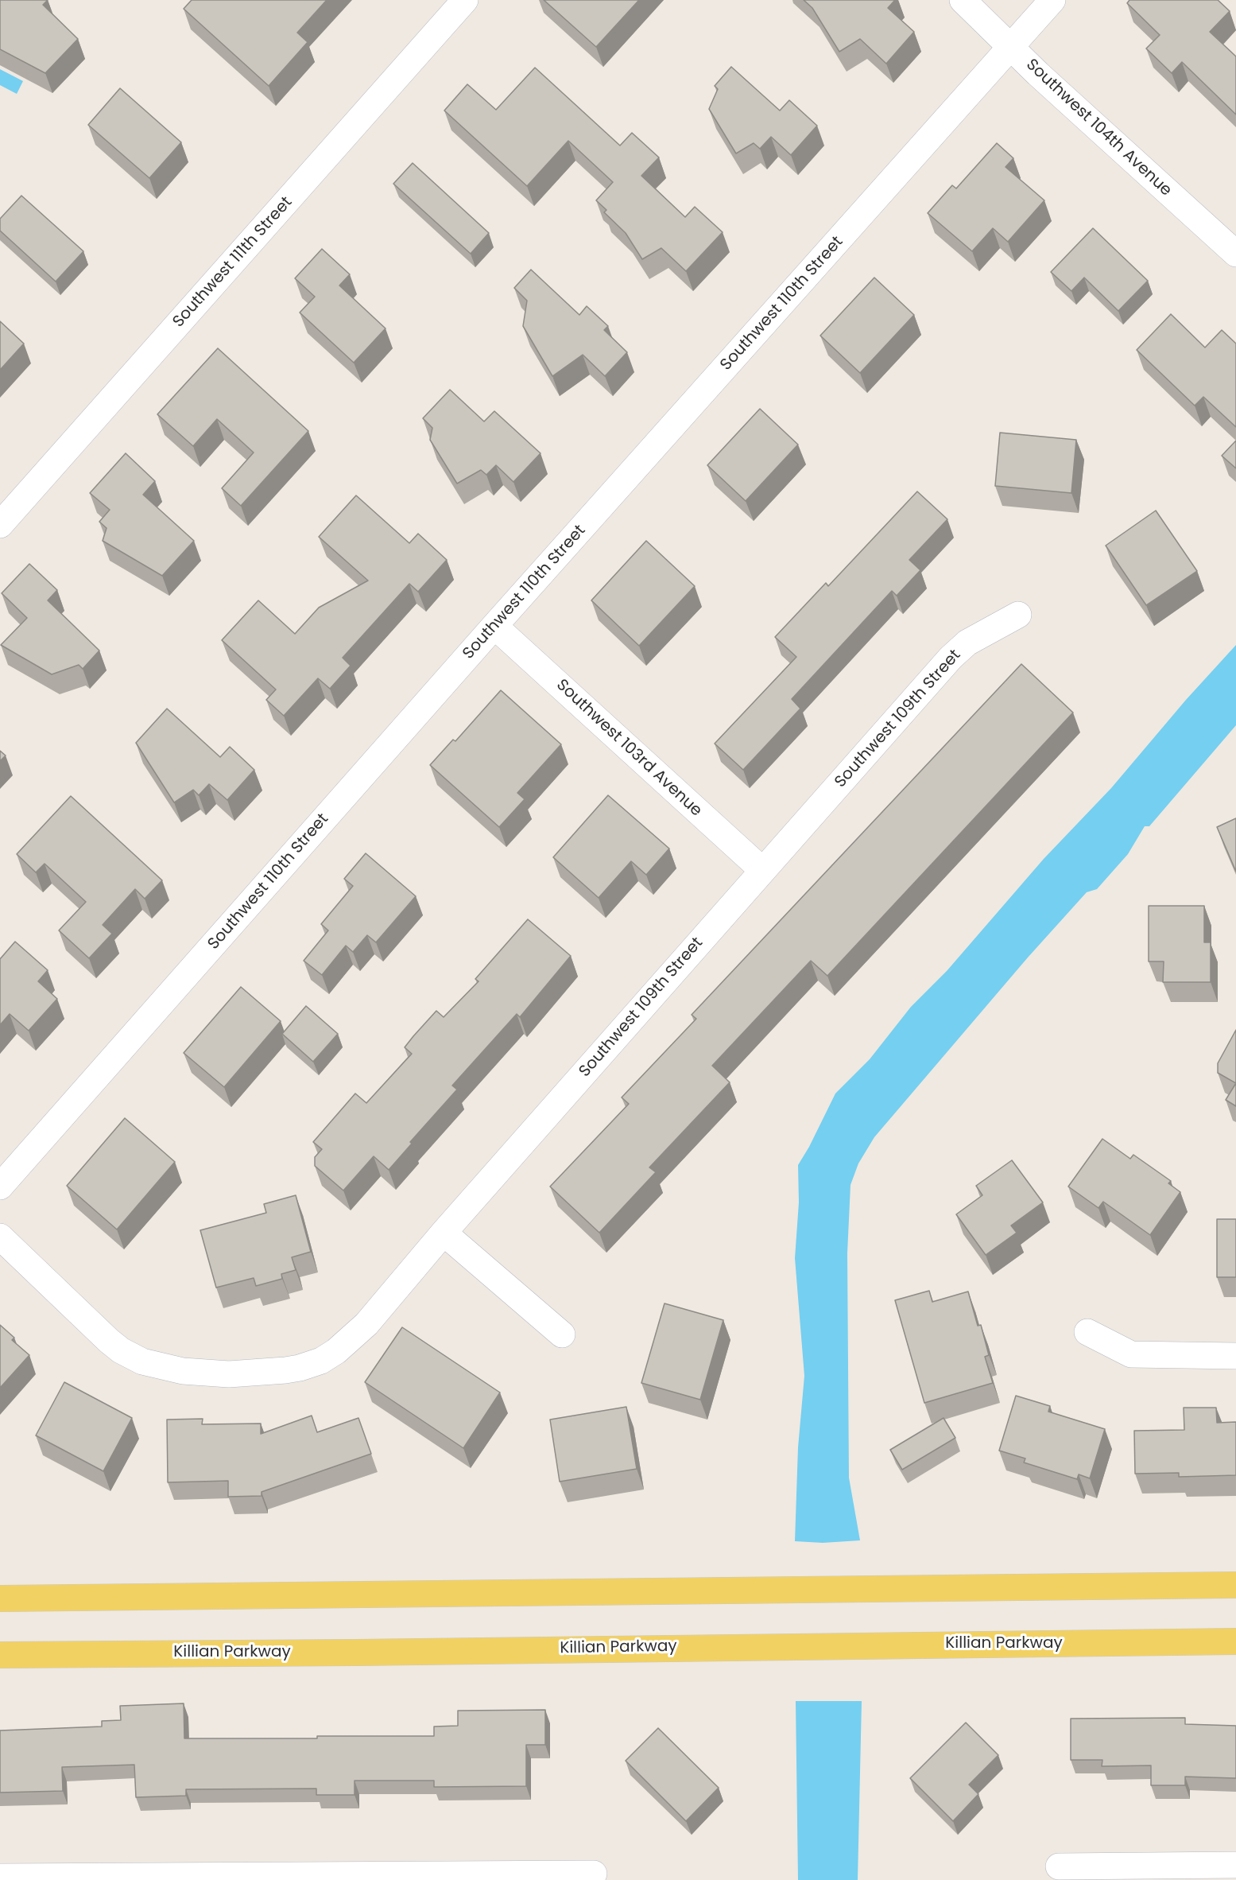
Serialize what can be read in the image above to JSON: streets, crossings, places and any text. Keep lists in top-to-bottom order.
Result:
{
  "streets": {
    "main road": ["Killian Parkway"],
    "street": [
      "Southwest 104th Avenue",
      "Southwest 111th Street",
      "Southwest 110th Street",
      "Southwest 109th Street",
      "Southwest 103rd Avenue"
    ]
  },
  "crossings": [
    ["Southwest 104th Avenue", "Southwest 110th Street"],
    ["Southwest 110th Street", "Southwest 103rd Avenue"],
    ["Southwest 109th Street", "Southwest 103rd Avenue"]
  ]
}
